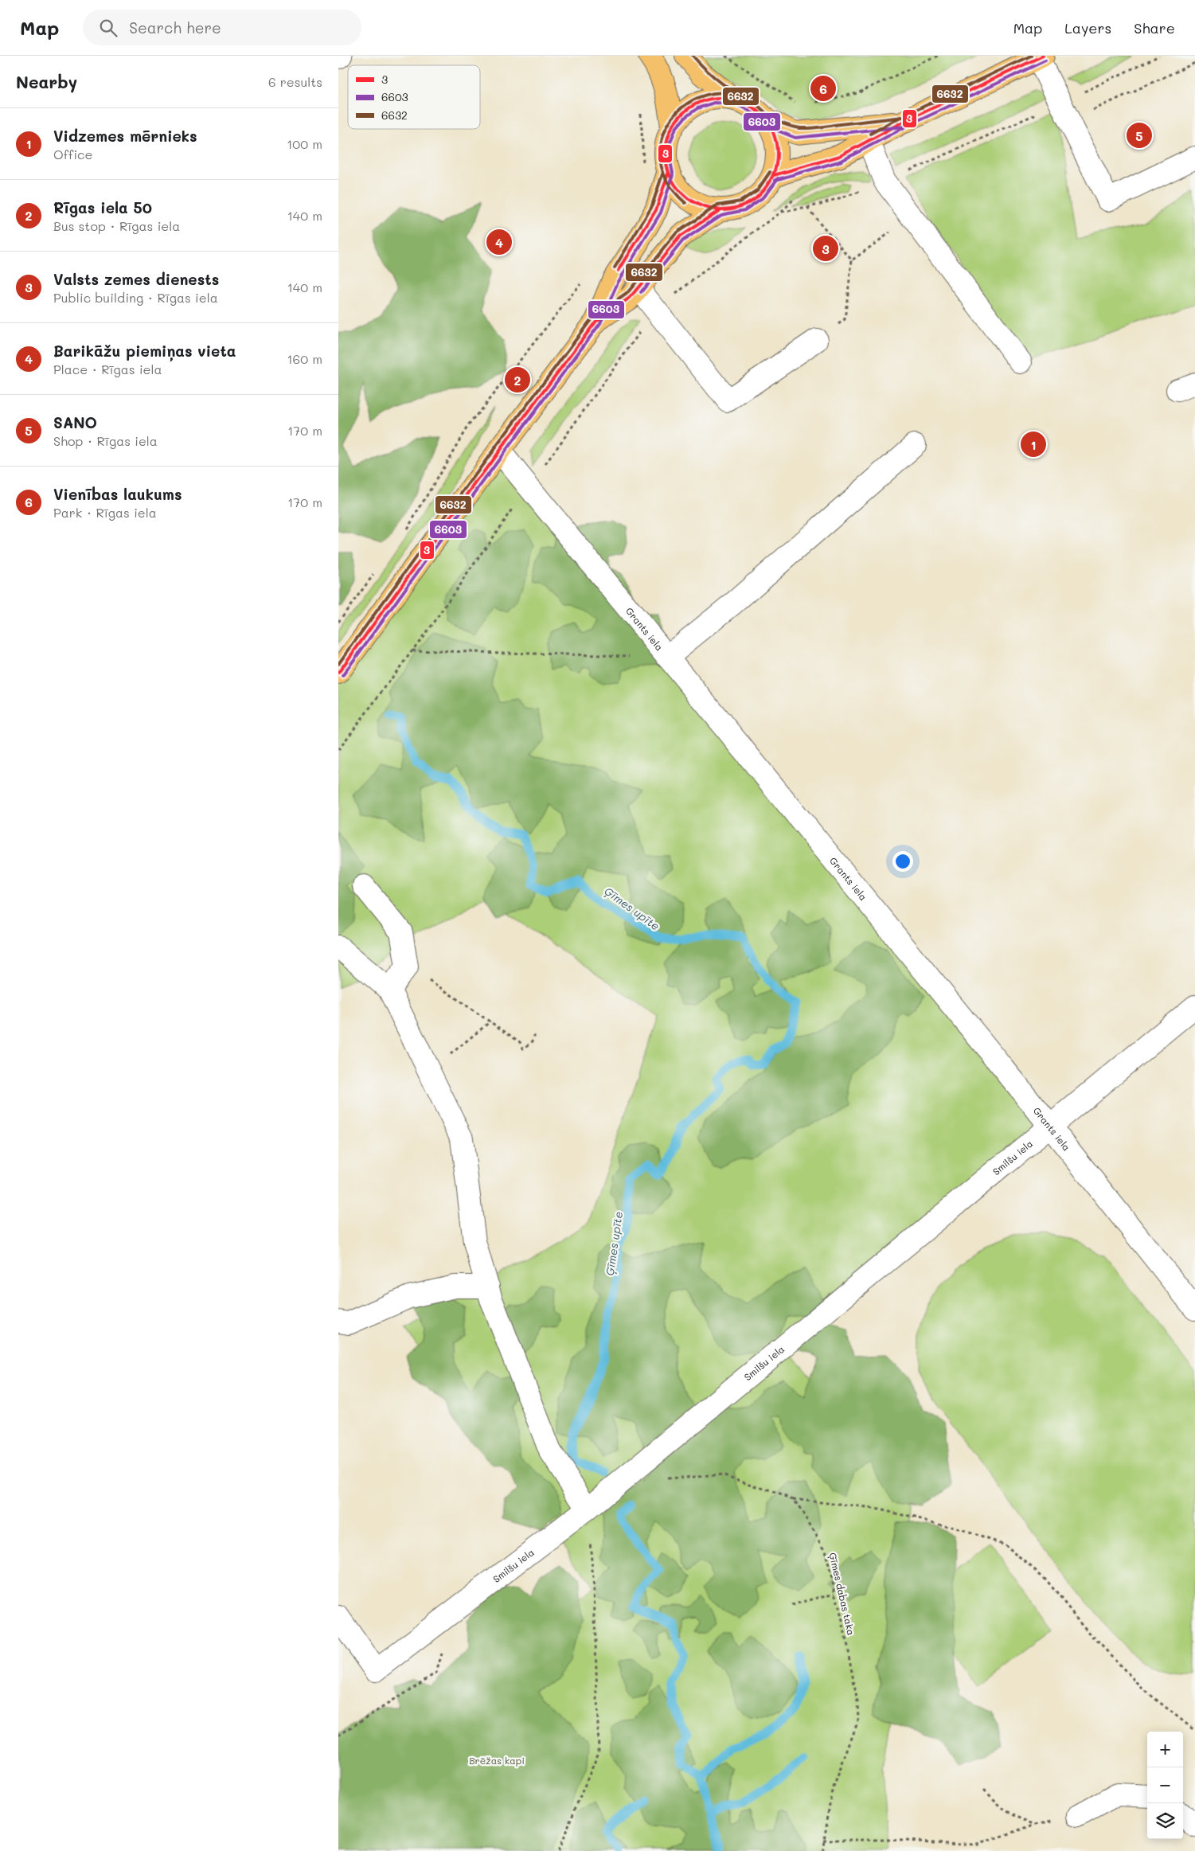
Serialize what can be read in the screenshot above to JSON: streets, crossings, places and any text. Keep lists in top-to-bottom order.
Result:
{
  "streets": {
    "street": ["Grants iela", "Smilšu iela"],
    "path": ["Ģīmes dabas taka"]
  },
  "crossings": [
    ["Grants iela", "Smilšu iela"]
  ],
  "water": ["Ģīmes upīte"],
  "parks": ["Brēžas kapi"],
  "lines": ["transit line 3", "transit line 6632", "transit line 6603"],
  "legend": ["3", "6603", "6632"],
  "page": {
    "header": "Map",
    "search": "Search here",
    "nav": ["Map", "Layers", "Share"],
    "heading": ["Nearby", "6 results"],
    "pins": [
      "6",
      "5",
      "4",
      "3",
      "2",
      "1"
    ],
    "list": [
      {
        "mark": "1",
        "name": "Vidzemes mērnieks",
        "note": "Office",
        "value": "100 m"
      },
      {
        "mark": "2",
        "name": "Rīgas iela 50",
        "note": "Bus stop · Rīgas iela",
        "value": "140 m"
      },
      {
        "mark": "3",
        "name": "Valsts zemes dienests",
        "note": "Public building · Rīgas iela",
        "value": "140 m"
      },
      {
        "mark": "4",
        "name": "Barikāžu piemiņas vieta",
        "note": "Place · Rīgas iela",
        "value": "160 m"
      },
      {
        "mark": "5",
        "name": "SANO",
        "note": "Shop · Rīgas iela",
        "value": "170 m"
      },
      {
        "mark": "6",
        "name": "Vienības laukums",
        "note": "Park · Rīgas iela",
        "value": "170 m"
      }
    ],
    "map_buttons": ["+", "−"]
  }
}
